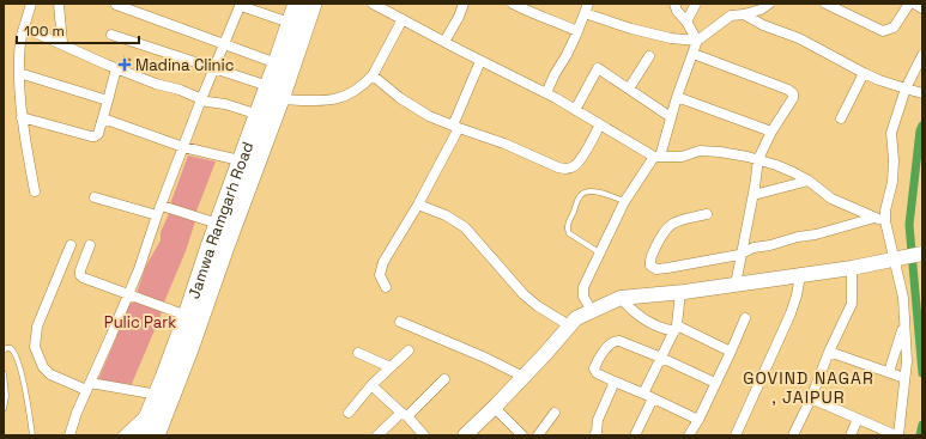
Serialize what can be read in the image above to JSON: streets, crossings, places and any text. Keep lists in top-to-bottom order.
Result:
{
  "streets": {
    "highway": ["Jamwa Ramgarh Road"]
  },
  "districts": ["GOVIND NAGAR , JAIPUR"],
  "parks": ["Pulic Park"],
  "places": {
    "health": ["Madina Clinic"]
  },
  "scale_bar": "100 m"
}
